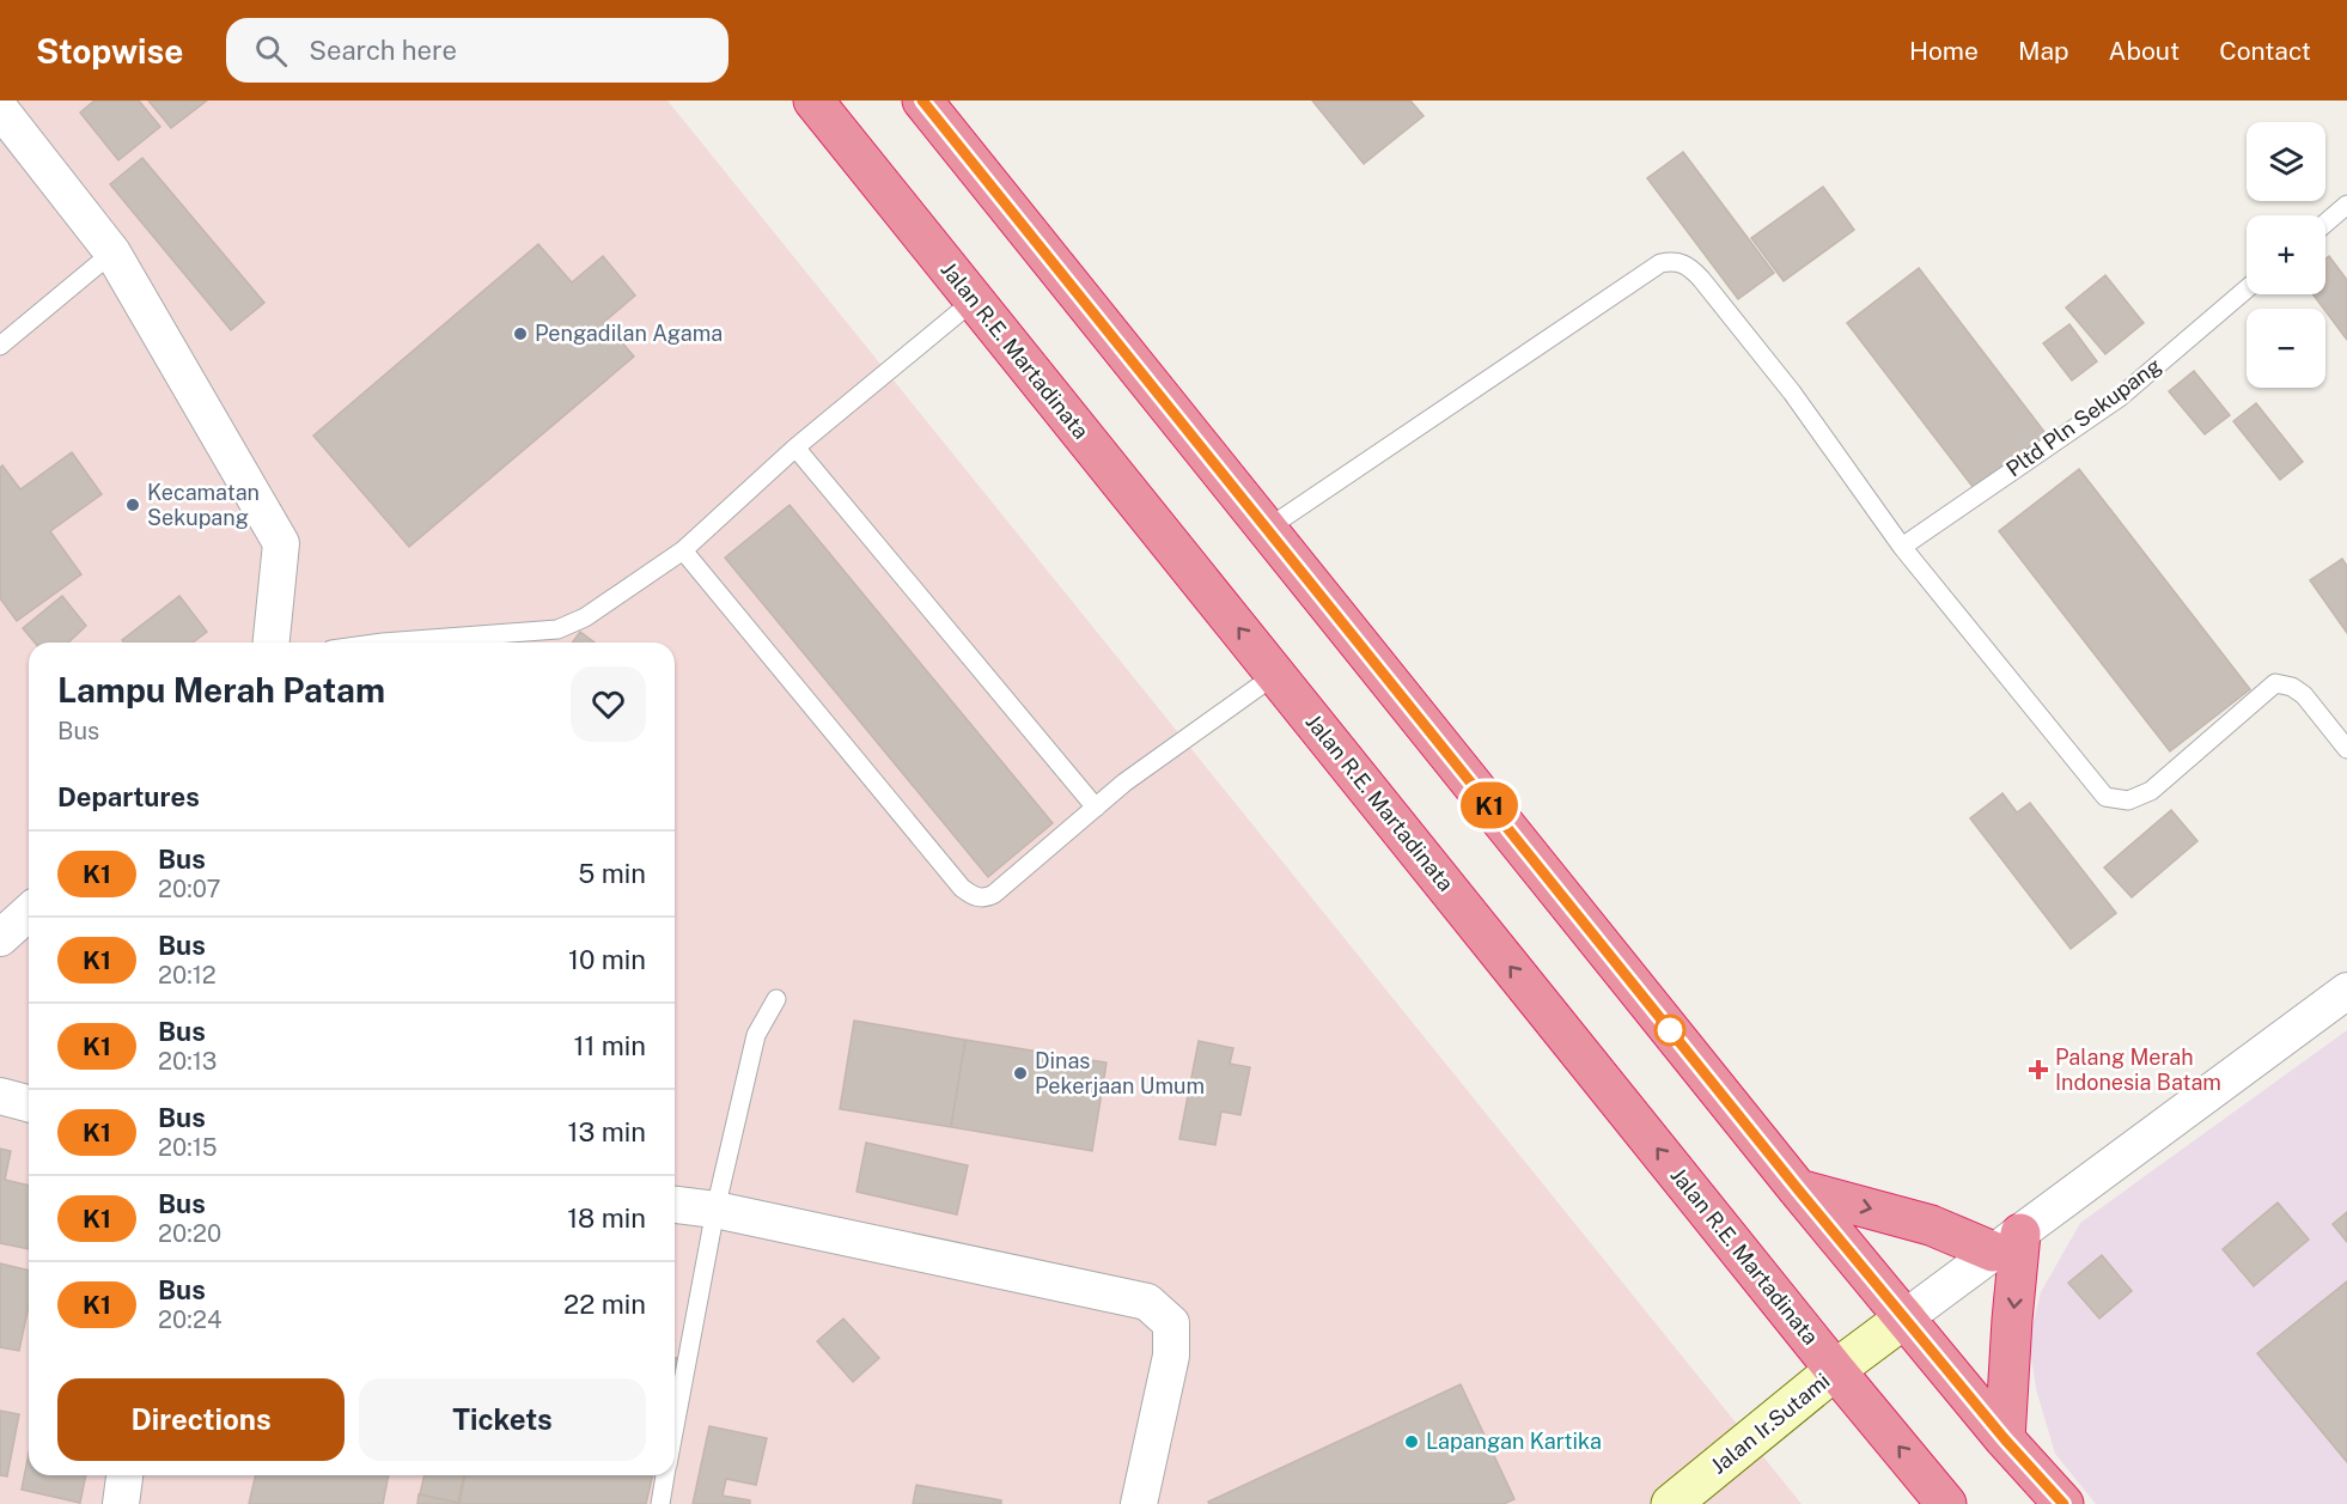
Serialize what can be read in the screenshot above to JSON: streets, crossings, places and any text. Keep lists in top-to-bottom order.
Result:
{
  "streets": {
    "highway": ["Jalan R.E. Martadinata"],
    "street": ["Jalan Ir.Sutami"],
    "lane": ["Pltd Pln Sekupang"]
  },
  "crossings": [
    ["Jalan R.E. Martadinata", "Jalan Ir.Sutami"]
  ],
  "places": {
    "other": [
      "Pengadilan Agama",
      "Kecamatan Sekupang",
      "Dinas Pekerjaan Umum",
      "Lapangan Kartika"
    ],
    "health": ["Palang Merah Indonesia Batam"]
  },
  "lines": ["bus line K1"],
  "page": {
    "header": "Stopwise",
    "search": "Search here",
    "nav": [
      "Home",
      "Map",
      "About",
      "Contact"
    ],
    "on_map": "K1",
    "map_buttons": ["+", "−"],
    "heading": [
      ["Lampu Merah Patam", "Bus"],
      "Departures"
    ],
    "list": [
      {
        "mark": "K1",
        "name": "Bus",
        "note": "20:07",
        "value": "5 min"
      },
      {
        "mark": "K1",
        "name": "Bus",
        "note": "20:12",
        "value": "10 min"
      },
      {
        "mark": "K1",
        "name": "Bus",
        "note": "20:13",
        "value": "11 min"
      },
      {
        "mark": "K1",
        "name": "Bus",
        "note": "20:15",
        "value": "13 min"
      },
      {
        "mark": "K1",
        "name": "Bus",
        "note": "20:20",
        "value": "18 min"
      },
      {
        "mark": "K1",
        "name": "Bus",
        "note": "20:24",
        "value": "22 min"
      }
    ],
    "buttons": ["Directions", "Tickets"]
  }
}
